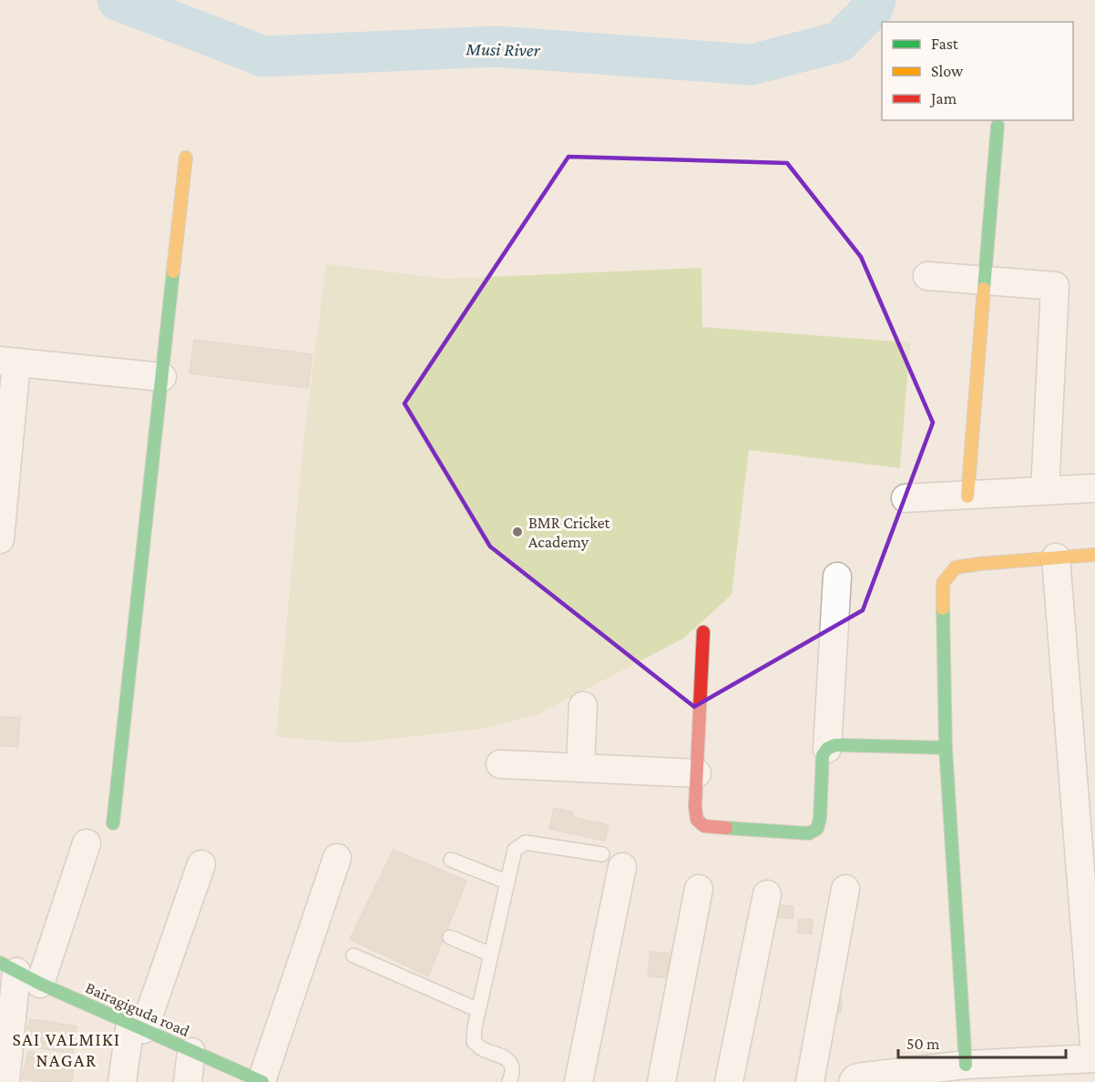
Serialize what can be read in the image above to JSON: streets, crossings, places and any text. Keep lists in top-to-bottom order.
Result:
{
  "streets": {
    "street": ["Bairagiguda road"]
  },
  "districts": ["SAI VALMIKI NAGAR"],
  "water": ["Musi River"],
  "places": ["BMR Cricket Academy"],
  "legend": ["Fast", "Slow", "Jam"],
  "scale_bar": "50 m"
}
